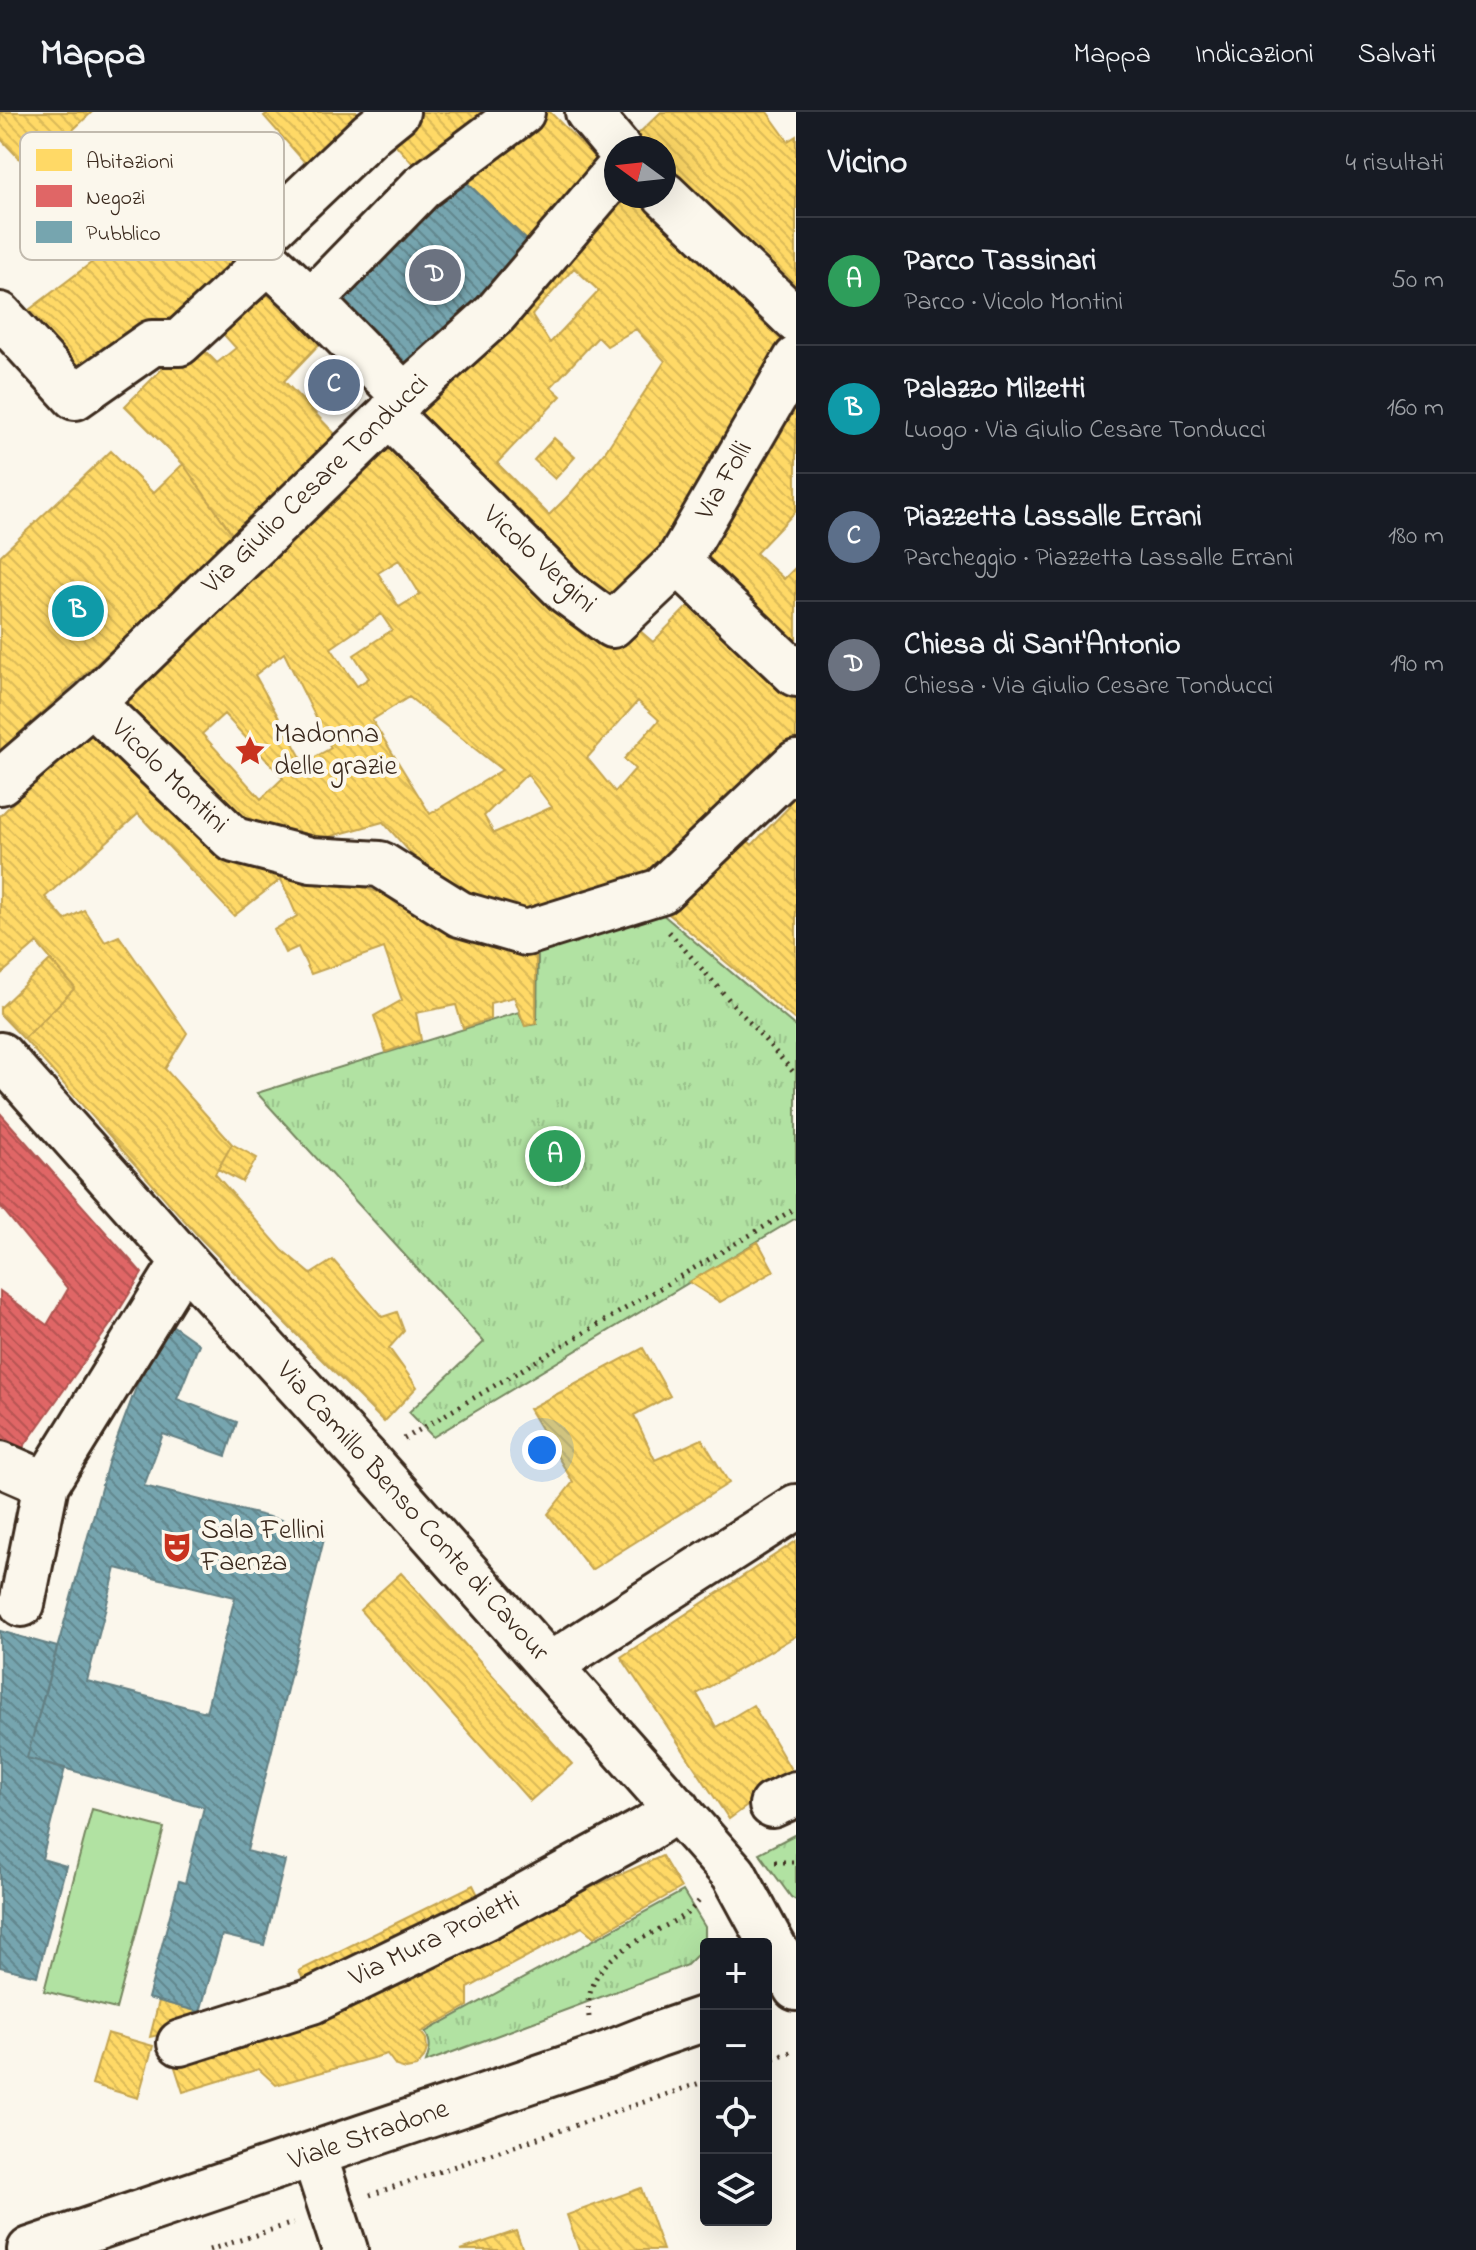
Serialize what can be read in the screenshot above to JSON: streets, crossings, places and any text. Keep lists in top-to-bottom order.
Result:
{
  "streets": {
    "street": [
      "Via Folli",
      "Via Giulio Cesare Tonducci",
      "Vicolo Vergini",
      "Vicolo Montini",
      "Via Camillo Benso Conte di Cavour",
      "Via Mura Proietti",
      "Viale Stradone"
    ]
  },
  "crossings": [
    ["Via Folli", "Vicolo Vergini"],
    ["Via Giulio Cesare Tonducci", "Vicolo Vergini"],
    ["Via Giulio Cesare Tonducci", "Vicolo Montini"],
    ["Via Camillo Benso Conte di Cavour", "Via Mura Proietti"]
  ],
  "places": {
    "place": ["Madonna delle grazie"],
    "theatre": ["Sala Fellini Faenza"]
  },
  "legend": ["Abitazioni", "Negozi", "Pubblico"],
  "north": "left",
  "page": {
    "header": "Mappa",
    "nav": ["Mappa", "Indicazioni", "Salvati"],
    "heading": ["Vicino", "4 risultati"],
    "list": [
      {
        "mark": "A",
        "name": "Parco Tassinari",
        "note": "Parco · Vicolo Montini",
        "value": "50 m"
      },
      {
        "mark": "B",
        "name": "Palazzo Milzetti",
        "note": "Luogo · Via Giulio Cesare Tonducci",
        "value": "160 m"
      },
      {
        "mark": "C",
        "name": "Piazzetta Lassalle Errani",
        "note": "Parcheggio · Piazzetta Lassalle Errani",
        "value": "180 m"
      },
      {
        "mark": "D",
        "name": "Chiesa di Sant'Antonio",
        "note": "Chiesa · Via Giulio Cesare Tonducci",
        "value": "190 m"
      }
    ],
    "pins": [
      "D",
      "C",
      "B",
      "A"
    ],
    "map_buttons": ["+", "−"]
  }
}
